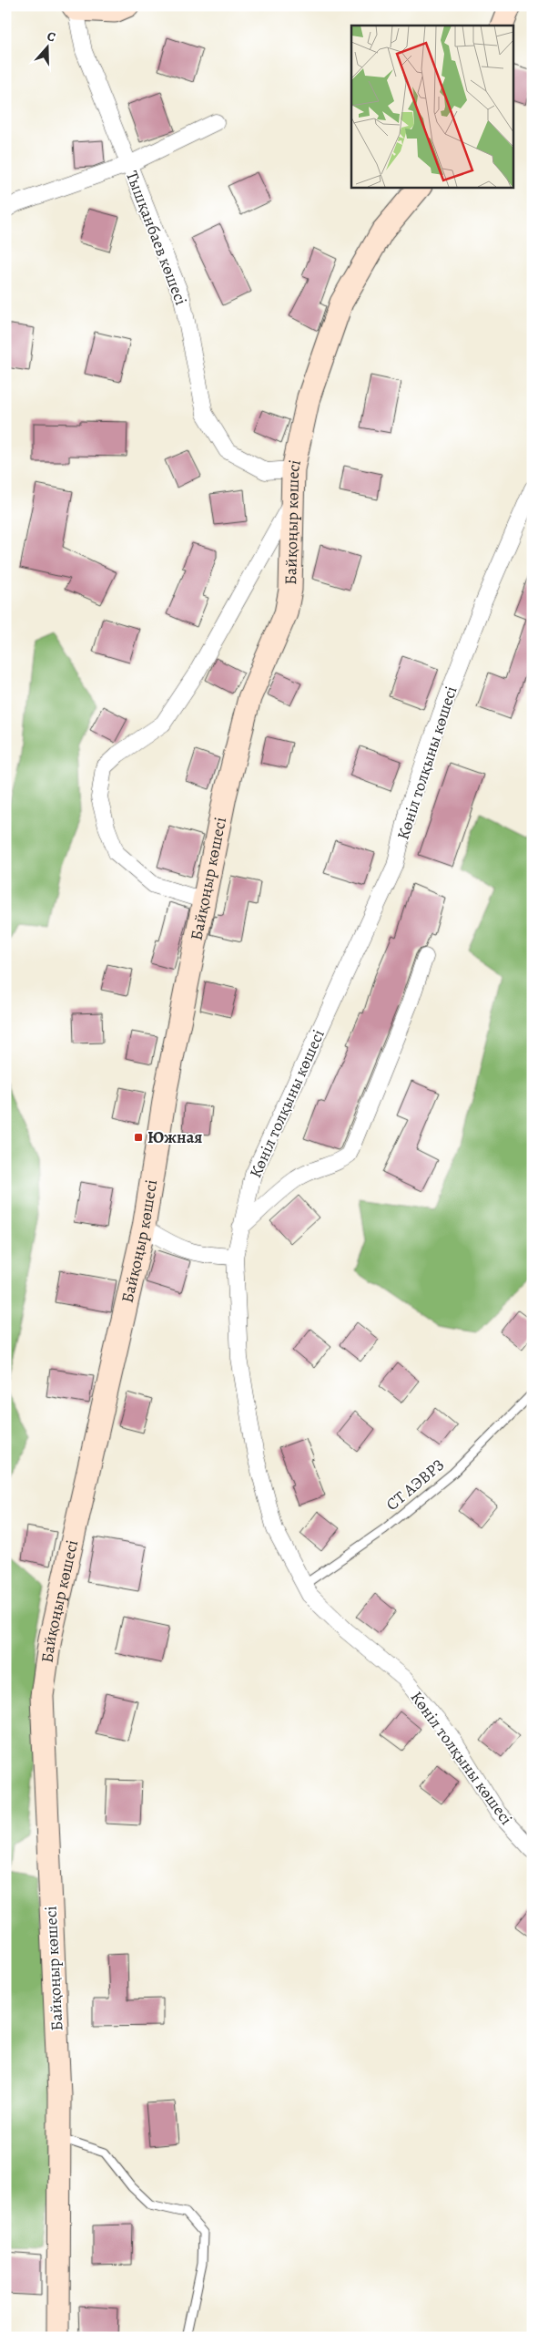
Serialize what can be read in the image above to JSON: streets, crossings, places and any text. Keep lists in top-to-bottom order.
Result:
{
  "streets": {
    "street": ["Тышқанбаев көшесі", "Байқоңыр көшесі", "Көніл толқыны көшесі"],
    "lane": ["СТ АЭВРЗ"]
  },
  "crossings": [
    ["Тышқанбаев көшесі", "Байқоңыр көшесі"],
    ["Көніл толқыны көшесі", "СТ АЭВРЗ"]
  ],
  "places": {
    "transit": ["Южная"]
  },
  "north": "top"
}
